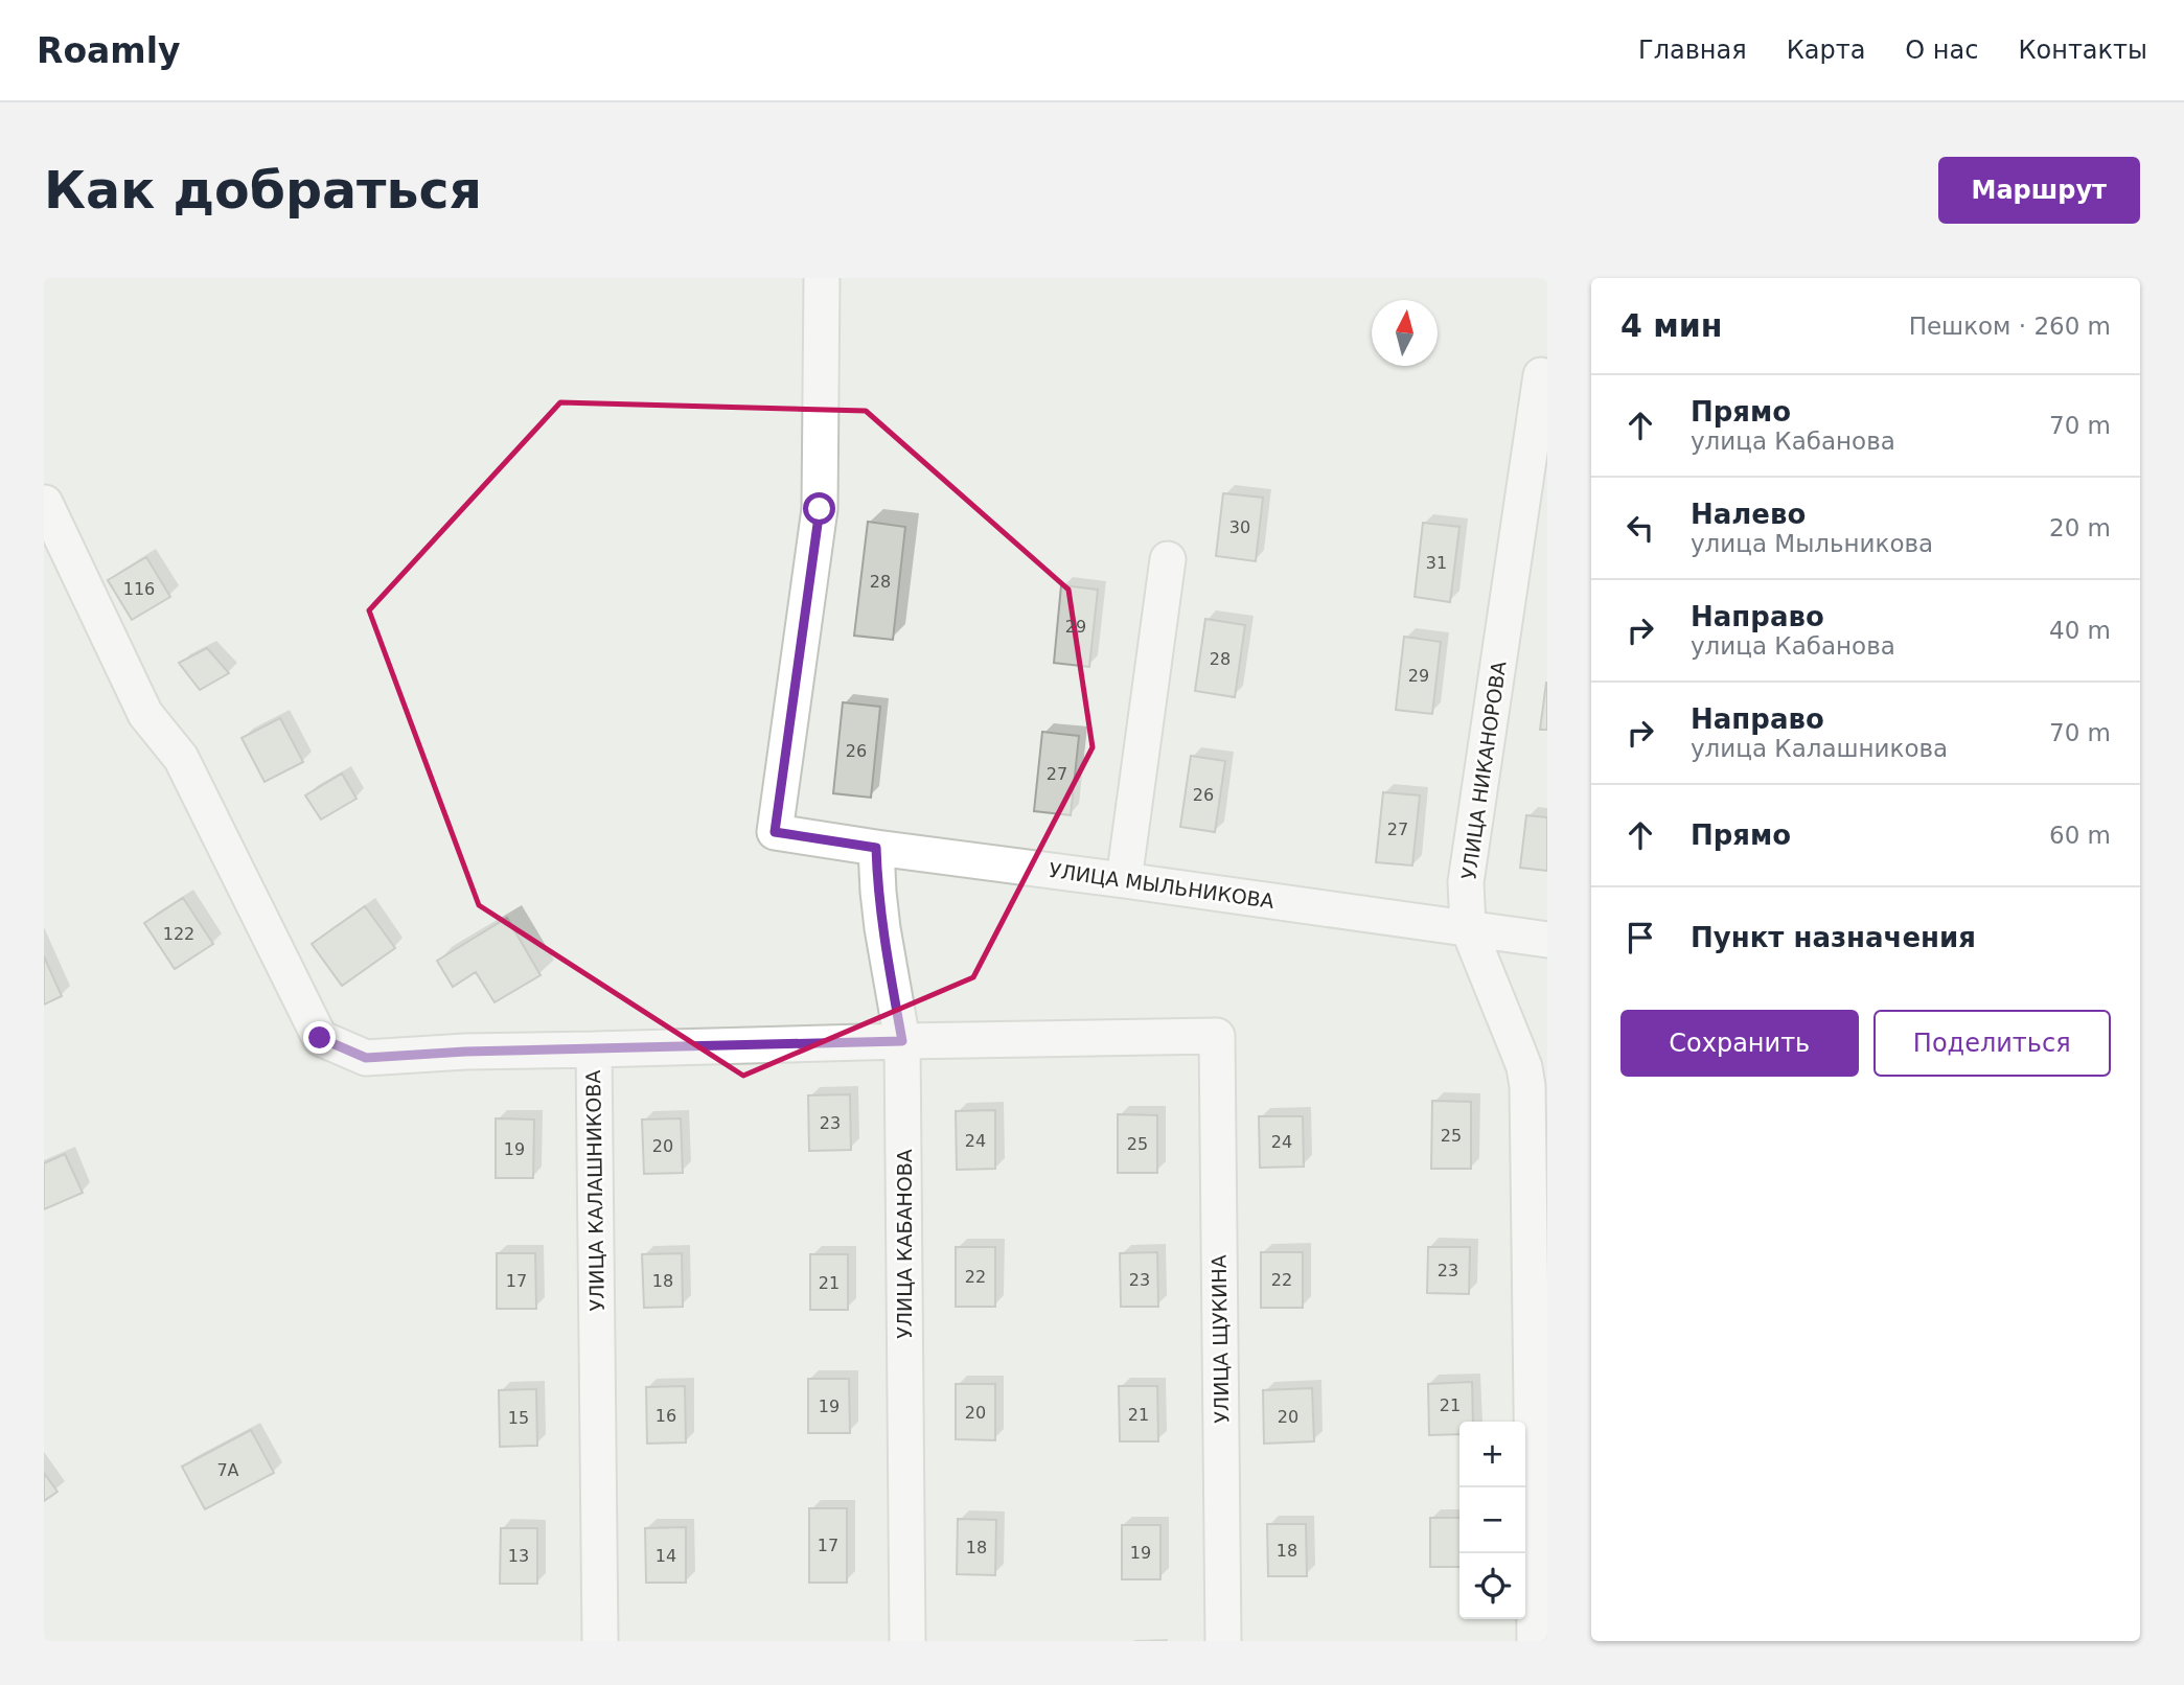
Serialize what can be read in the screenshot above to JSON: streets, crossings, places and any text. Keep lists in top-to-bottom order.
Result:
{
  "streets": {
    "street": [
      "УЛИЦА НИКАНОРОВА",
      "УЛИЦА МЫЛЬНИКОВА",
      "УЛИЦА КАЛАШНИКОВА",
      "УЛИЦА КАБАНОВА",
      "УЛИЦА ЩУКИНА"
    ]
  },
  "crossings": [
    ["УЛИЦА НИКАНОРОВА", "УЛИЦА МЫЛЬНИКОВА"],
    ["УЛИЦА МЫЛЬНИКОВА", "УЛИЦА КАБАНОВА"],
    ["УЛИЦА КАЛАШНИКОВА", "УЛИЦА КАБАНОВА"],
    ["УЛИЦА КАЛАШНИКОВА", "УЛИЦА ЩУКИНА"]
  ],
  "house_numbers": [
    "30",
    "31",
    "28",
    "116",
    "29",
    "28",
    "29",
    "26",
    "27",
    "26",
    "27",
    "122",
    "23",
    "25",
    "24",
    "24",
    "25",
    "20",
    "19",
    "23",
    "22",
    "23",
    "22",
    "17",
    "18",
    "21",
    "21",
    "19",
    "20",
    "21",
    "16",
    "20",
    "15",
    "7А",
    "17",
    "18",
    "18",
    "19",
    "13",
    "14"
  ],
  "north": "top",
  "page": {
    "header": "Roamly",
    "nav": [
      "Главная",
      "Карта",
      "О нас",
      "Контакты"
    ],
    "buttons": [
      "Маршрут",
      ["Сохранить", "Поделиться"]
    ],
    "title": "Как добраться",
    "heading": ["4 мин", "Пешком · 260 m"],
    "list": [
      ["Прямо", "улица Кабанова", "70 m"],
      ["Налево", "улица Мыльникова", "20 m"],
      ["Направо", "улица Кабанова", "40 m"],
      ["Направо", "улица Калашникова", "70 m"],
      ["Прямо", "60 m"],
      "Пункт назначения"
    ],
    "map_buttons": ["+", "−"]
  }
}
